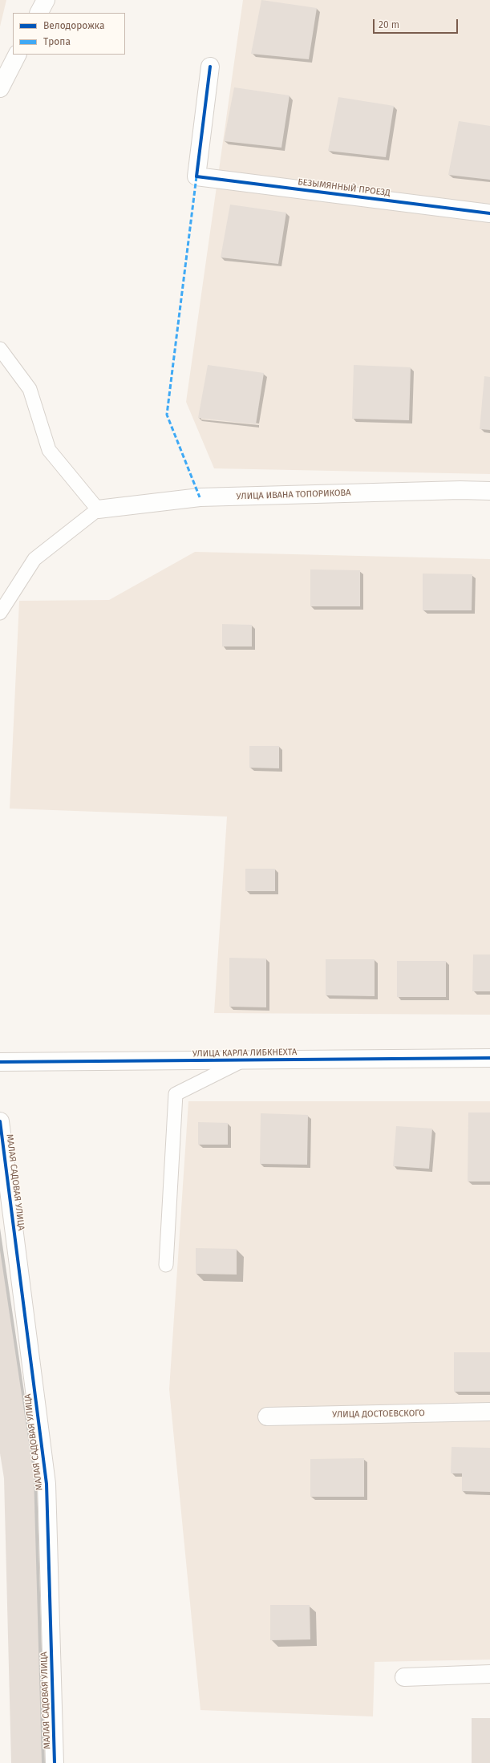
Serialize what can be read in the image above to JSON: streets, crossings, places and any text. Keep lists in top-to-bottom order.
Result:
{
  "streets": {
    "street": [
      "БЕЗЫМЯННЫЙ ПРОЕЗД",
      "УЛИЦА ИВАНА ТОПОРИКОВА",
      "УЛИЦА КАРЛА ЛИБКНЕХТА",
      "МАЛАЯ САДОВАЯ УЛИЦА",
      "УЛИЦА ДОСТОЕВСКОГО"
    ]
  },
  "legend": ["Велодорожка", "Тропа"],
  "scale_bar": "20 m"
}
